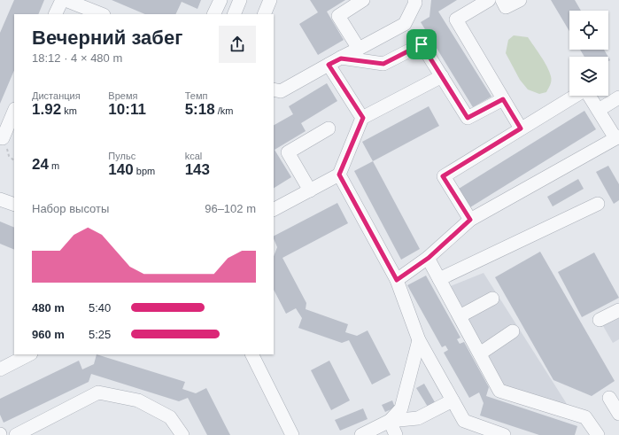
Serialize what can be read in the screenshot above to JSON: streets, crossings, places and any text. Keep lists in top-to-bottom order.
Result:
{
  "page": {
    "heading": ["Вечерний забег", "18:12 · 4 × 480 m"],
    "stats": [
      ["Дистанция", "1.92 km"],
      ["Время", "10:11"],
      ["Темп", "5:18 /km"],
      ["24 m"],
      ["Пульс", "140 bpm"],
      ["kcal", "143"]
    ],
    "chart": ["Набор высоты", "96–102 m"],
    "list": [
      {
        "name": "480 m",
        "note": "5:40"
      },
      {
        "name": "960 m",
        "note": "5:25"
      }
    ]
  }
}
